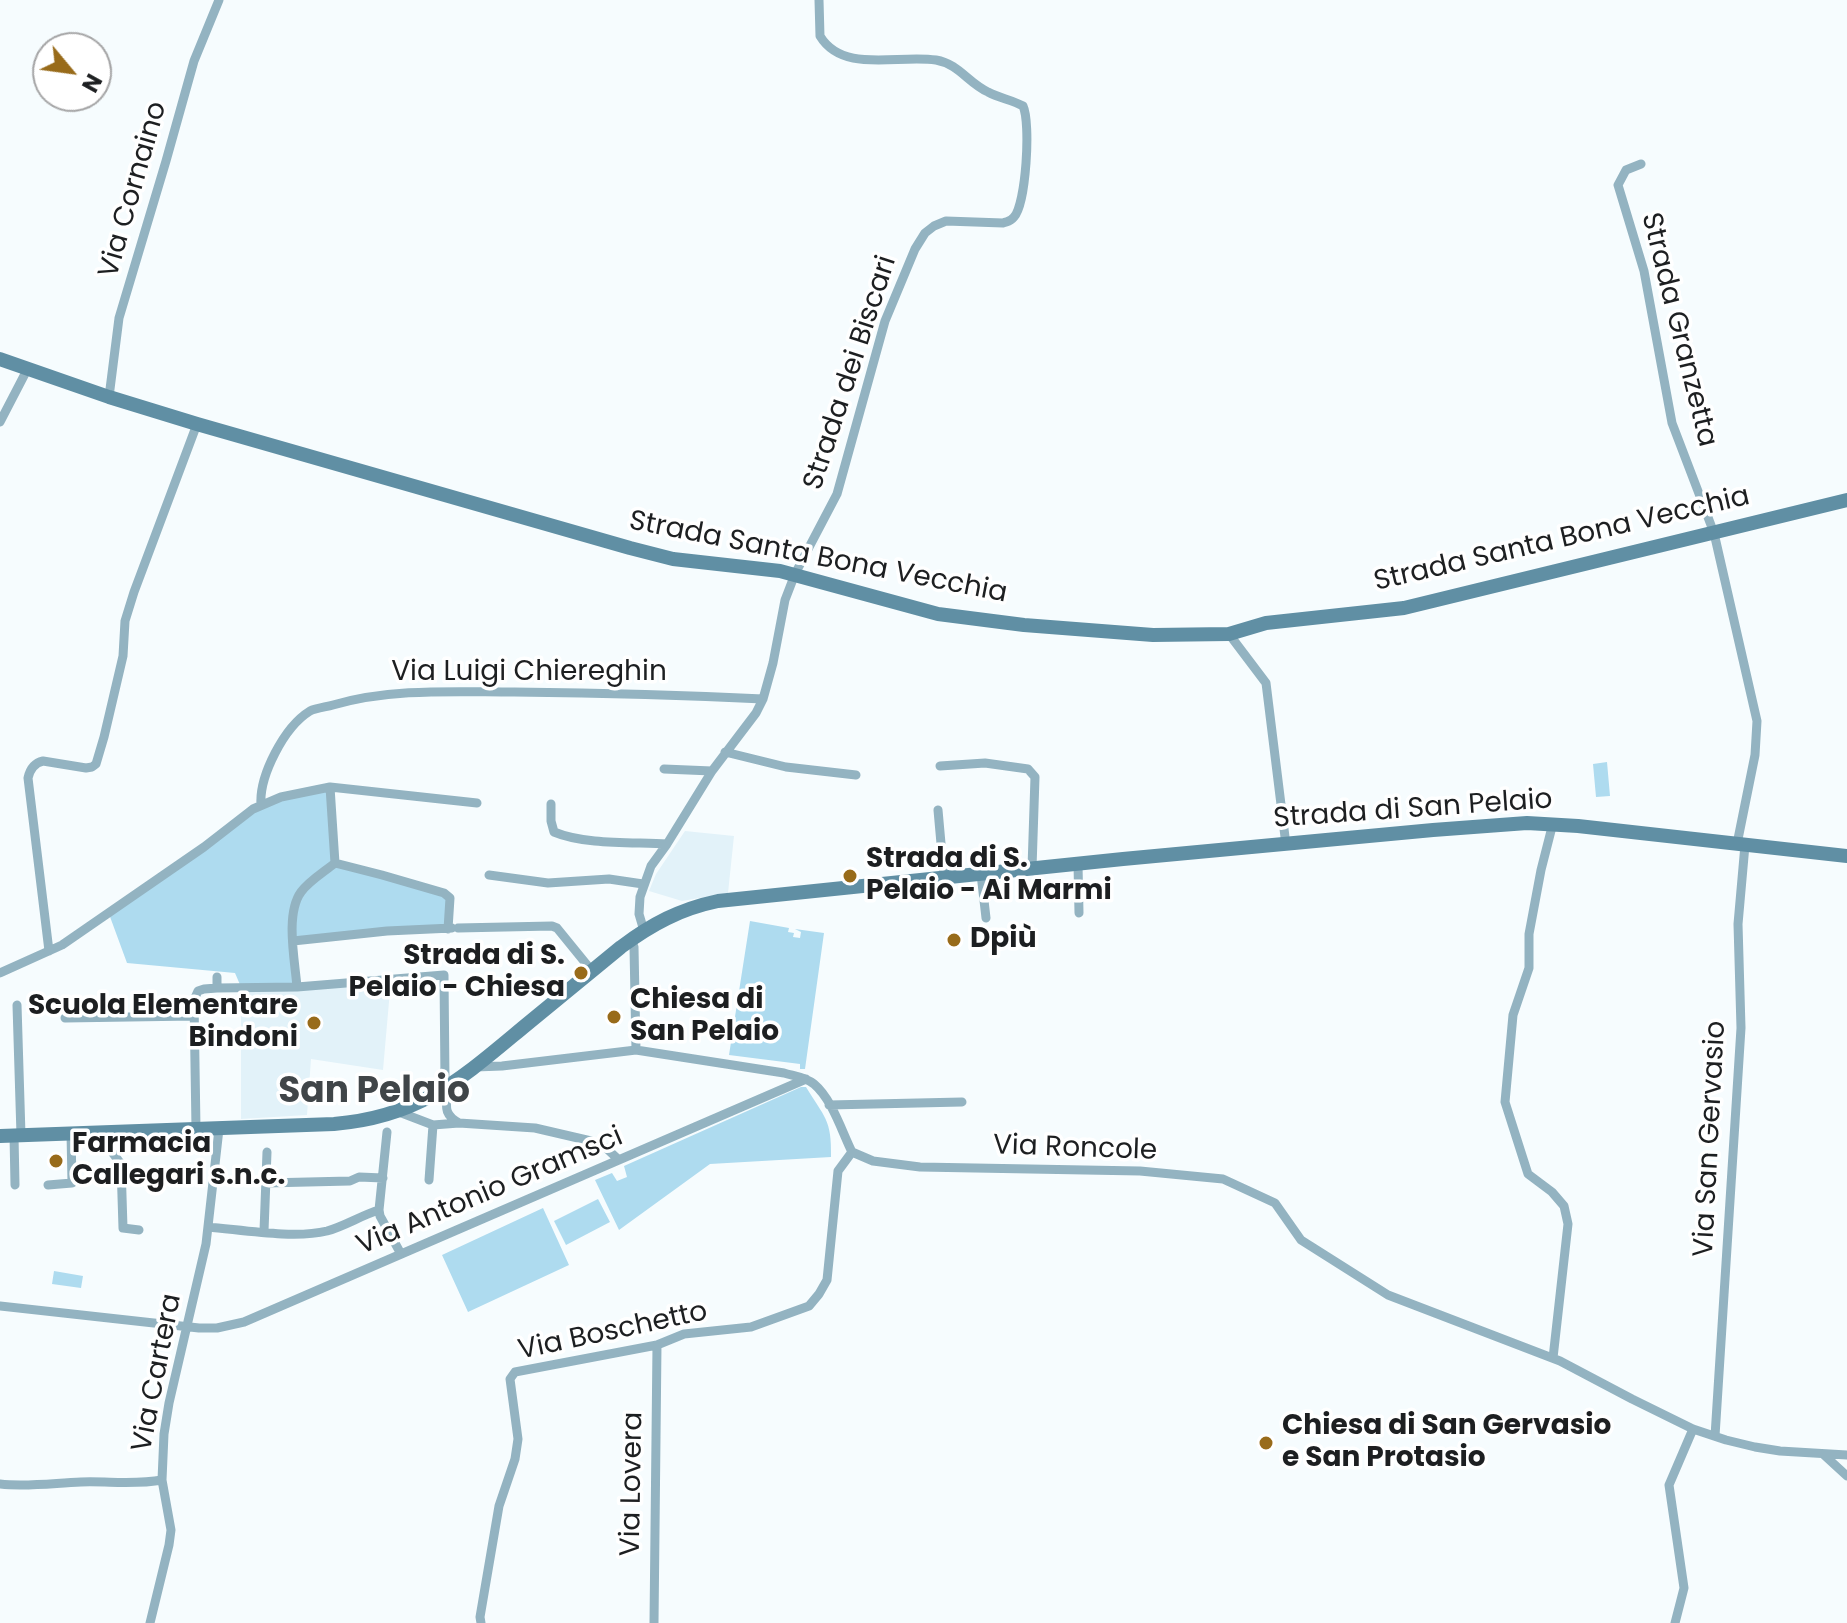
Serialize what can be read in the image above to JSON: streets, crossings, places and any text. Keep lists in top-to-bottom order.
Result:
{
  "streets": {
    "street": [
      "Via Cornaino",
      "Strada Granzetta",
      "Strada dei Biscari",
      "Strada Santa Bona Vecchia",
      "Via Luigi Chiereghin",
      "Strada di San Pelaio",
      "Via San Gervasio",
      "Via Roncole",
      "Via Antonio Gramsci",
      "Via Boschetto",
      "Via Cartera",
      "Via Lovera"
    ]
  },
  "crossings": [
    ["Via Cornaino", "Strada Santa Bona Vecchia"],
    ["Strada Granzetta", "Strada Santa Bona Vecchia"],
    ["Strada Granzetta", "Strada di San Pelaio"],
    ["Strada Granzetta", "Via San Gervasio"],
    ["Strada dei Biscari", "Strada Santa Bona Vecchia"],
    ["Strada dei Biscari", "Via Luigi Chiereghin"],
    ["Strada di San Pelaio", "Via San Gervasio"],
    ["Strada di San Pelaio", "Via Cartera"],
    ["Via San Gervasio", "Via Roncole"],
    ["Via Roncole", "Via Boschetto"],
    ["Via Antonio Gramsci", "Via Cartera"],
    ["Via Boschetto", "Via Lovera"]
  ],
  "districts": ["San Pelaio"],
  "places": [
    "Strada di S. Pelaio - Ai Marmi",
    "Dpiù",
    "Strada di S. Pelaio - Chiesa",
    "Chiesa di San Pelaio",
    "Scuola Elementare Bindoni",
    "Farmacia Callegari s.n.c.",
    "Chiesa di San Gervasio e San Protasio"
  ],
  "north": "bottom right"
}
